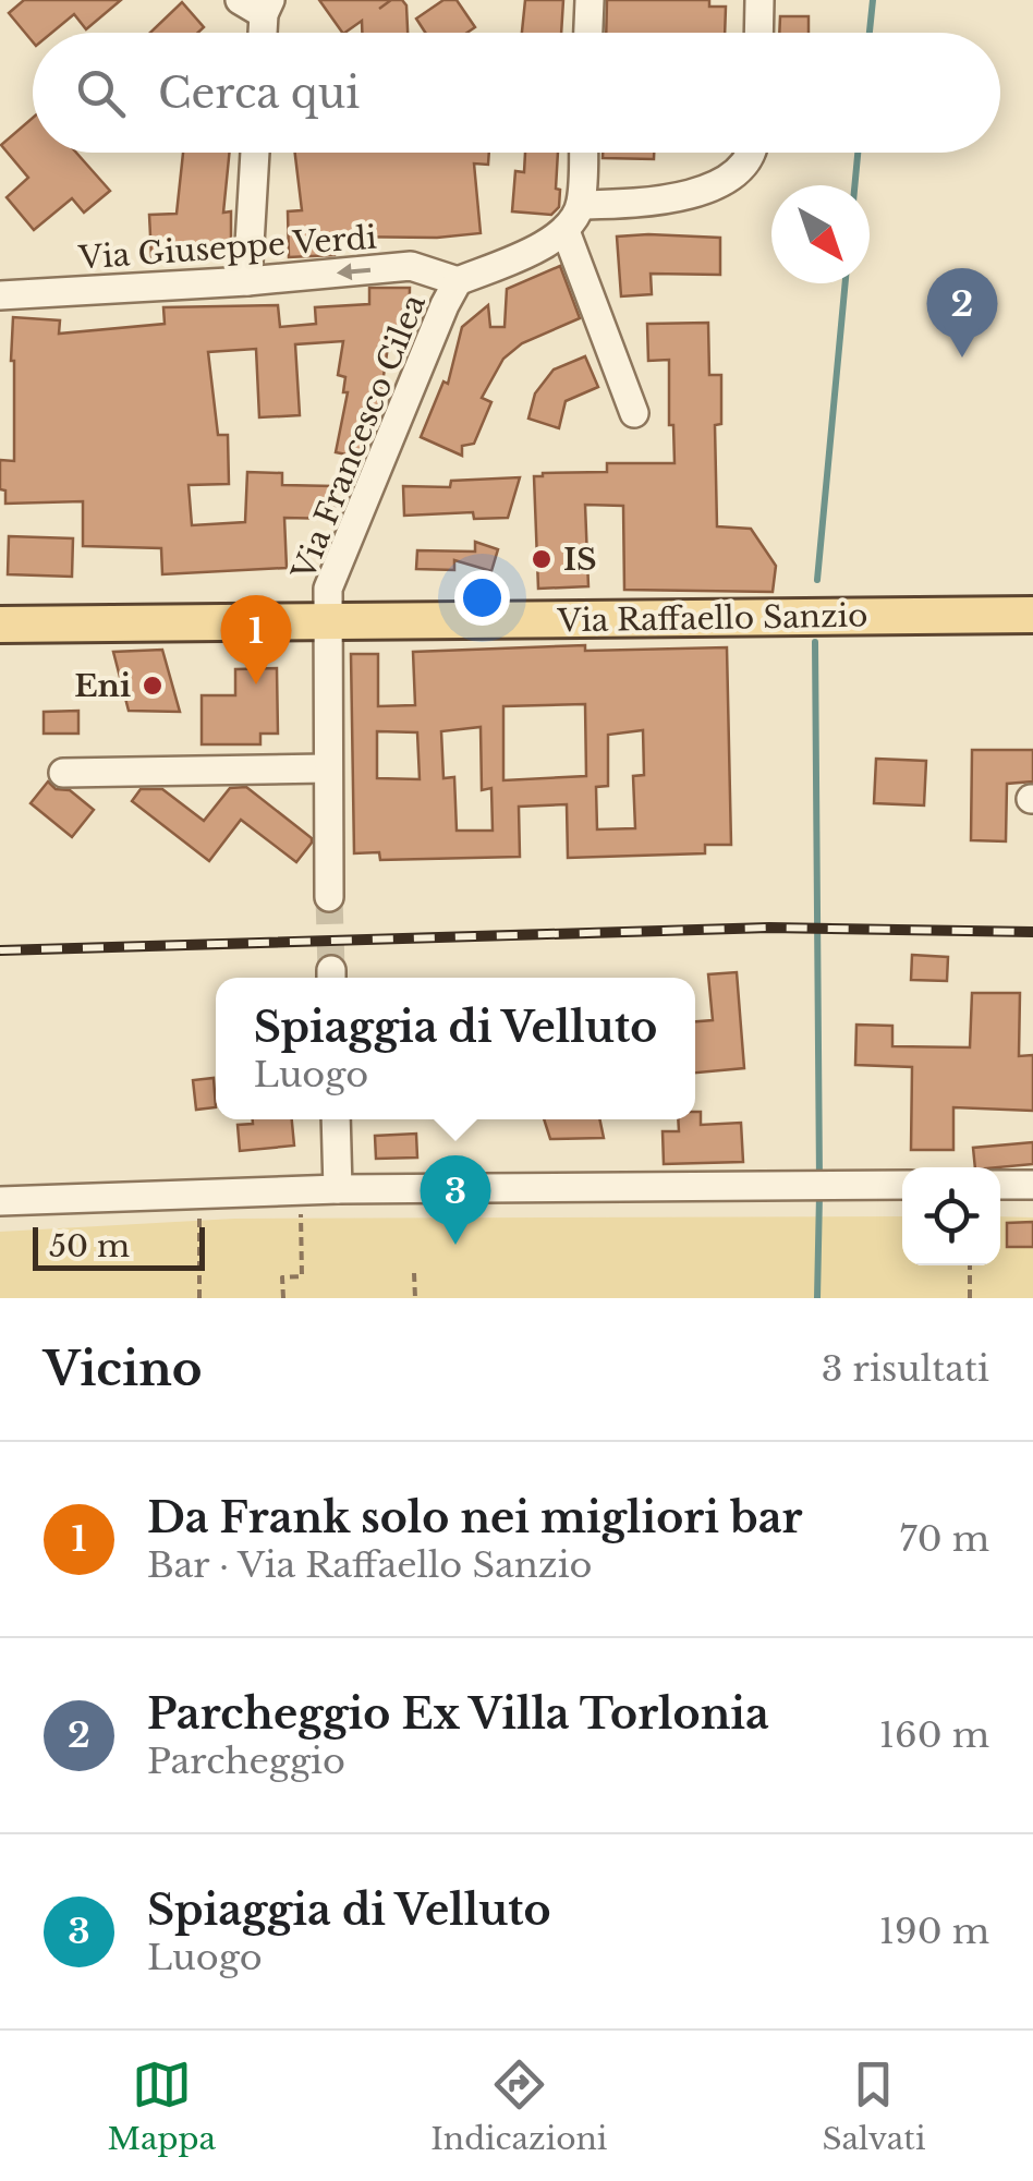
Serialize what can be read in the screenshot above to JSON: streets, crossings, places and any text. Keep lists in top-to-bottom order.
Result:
{
  "streets": {
    "main road": ["Via Raffaello Sanzio"],
    "street": ["Via Giuseppe Verdi", "Via Francesco Cilea"]
  },
  "crossings": [
    ["Via Giuseppe Verdi", "Via Francesco Cilea"],
    ["Via Francesco Cilea", "Via Raffaello Sanzio"]
  ],
  "one_way": ["Via Giuseppe Verdi"],
  "places": ["IS", "Eni"],
  "scale_bar": "50 m",
  "north": "bottom right",
  "page": {
    "search": "Cerca qui",
    "pins": ["2", "1", "3"],
    "popup": ["Spiaggia di Velluto", "Luogo"],
    "scale": "50 m",
    "heading": ["Vicino", "3 risultati"],
    "list": [
      {
        "mark": "1",
        "name": "Da Frank solo nei migliori bar",
        "note": "Bar · Via Raffaello Sanzio",
        "value": "70 m"
      },
      {
        "mark": "2",
        "name": "Parcheggio Ex Villa Torlonia",
        "note": "Parcheggio",
        "value": "160 m"
      },
      {
        "mark": "3",
        "name": "Spiaggia di Velluto",
        "note": "Luogo",
        "value": "190 m"
      }
    ],
    "nav": ["Mappa", "Indicazioni", "Salvati"]
  }
}
